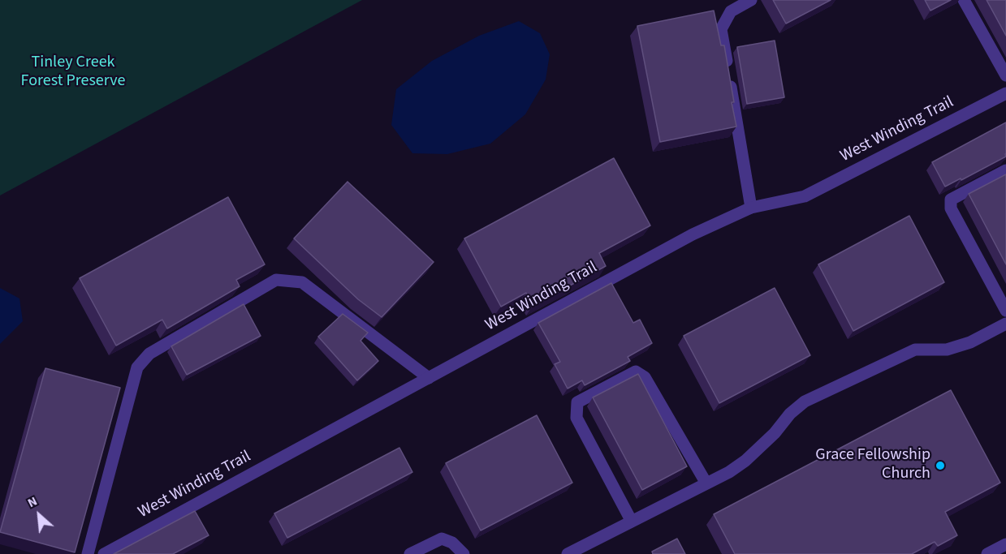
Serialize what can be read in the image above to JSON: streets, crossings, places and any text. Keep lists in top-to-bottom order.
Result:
{
  "streets": {
    "street": ["West Winding Trail"]
  },
  "parks": ["Tinley Creek Forest Preserve"],
  "places": ["Grace Fellowship Church"],
  "north": "top left"
}
